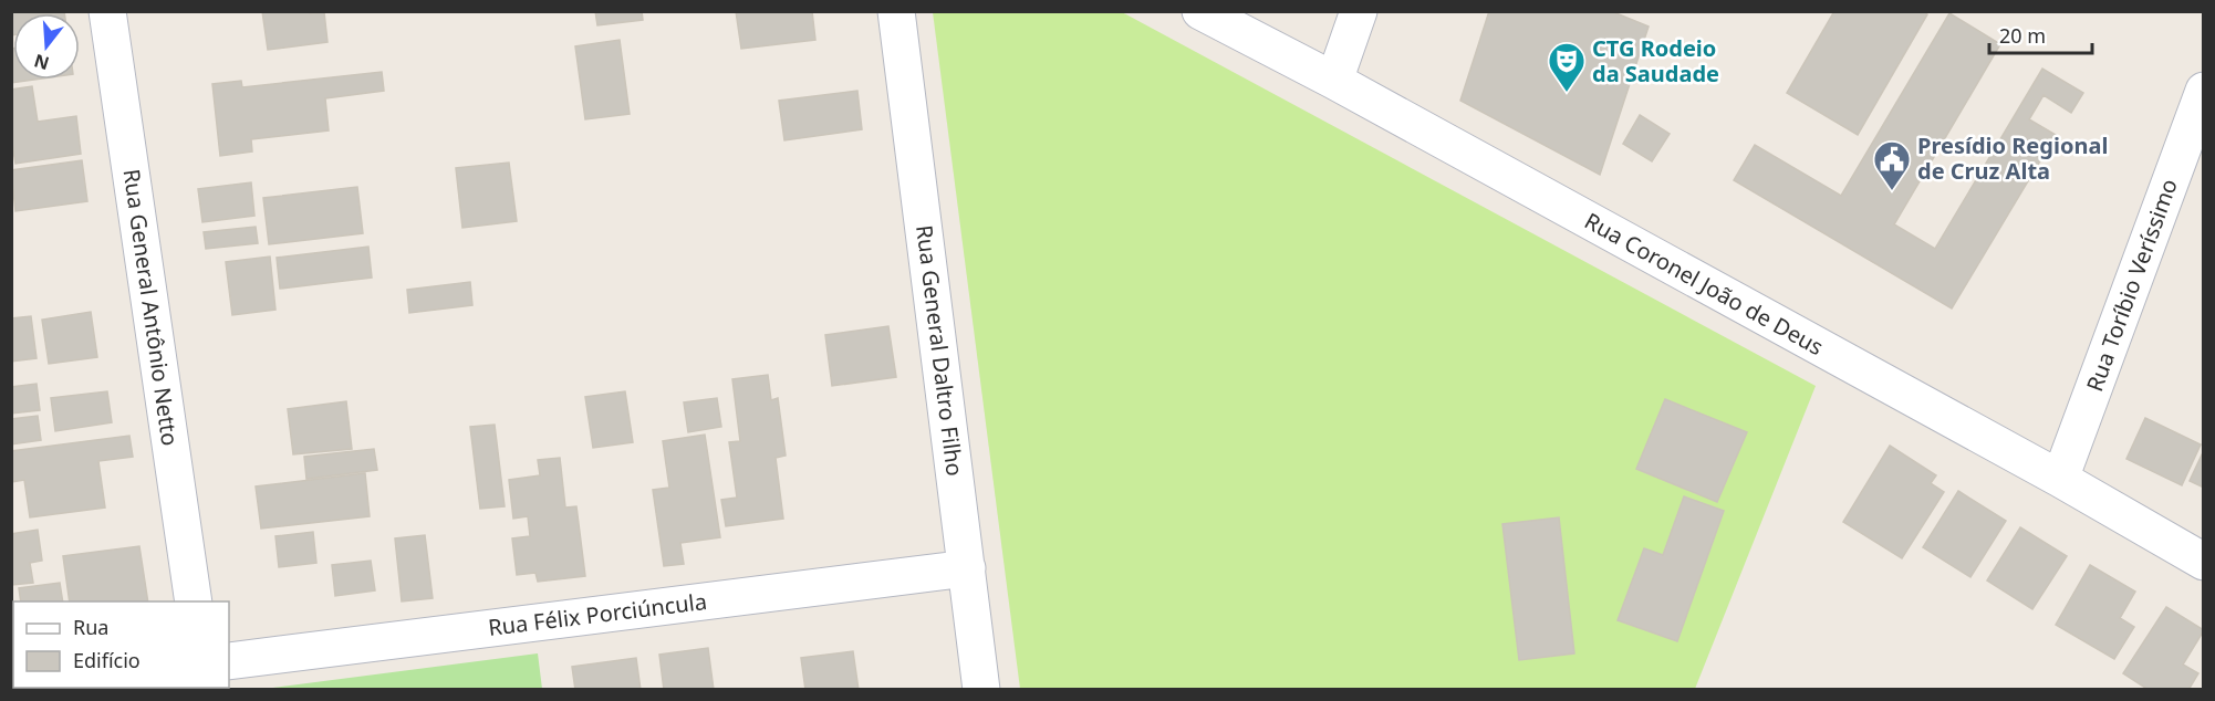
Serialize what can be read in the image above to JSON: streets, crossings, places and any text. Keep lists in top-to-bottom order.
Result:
{
  "streets": {
    "street": [
      "Rua Coronel João de Deus",
      "Rua Toríbio Veríssimo",
      "Rua General Antônio Netto",
      "Rua General Daltro Filho",
      "Rua Félix Porciúncula"
    ]
  },
  "crossings": [
    ["Rua Coronel João de Deus", "Rua Toríbio Veríssimo"],
    ["Rua General Daltro Filho", "Rua Félix Porciúncula"]
  ],
  "places": {
    "theatre": ["CTG Rodeio da Saudade"],
    "public building": ["Presídio Regional de Cruz Alta"]
  },
  "legend": ["Rua", "Edifício"],
  "scale_bar": "20 m",
  "north": "bottom"
}
